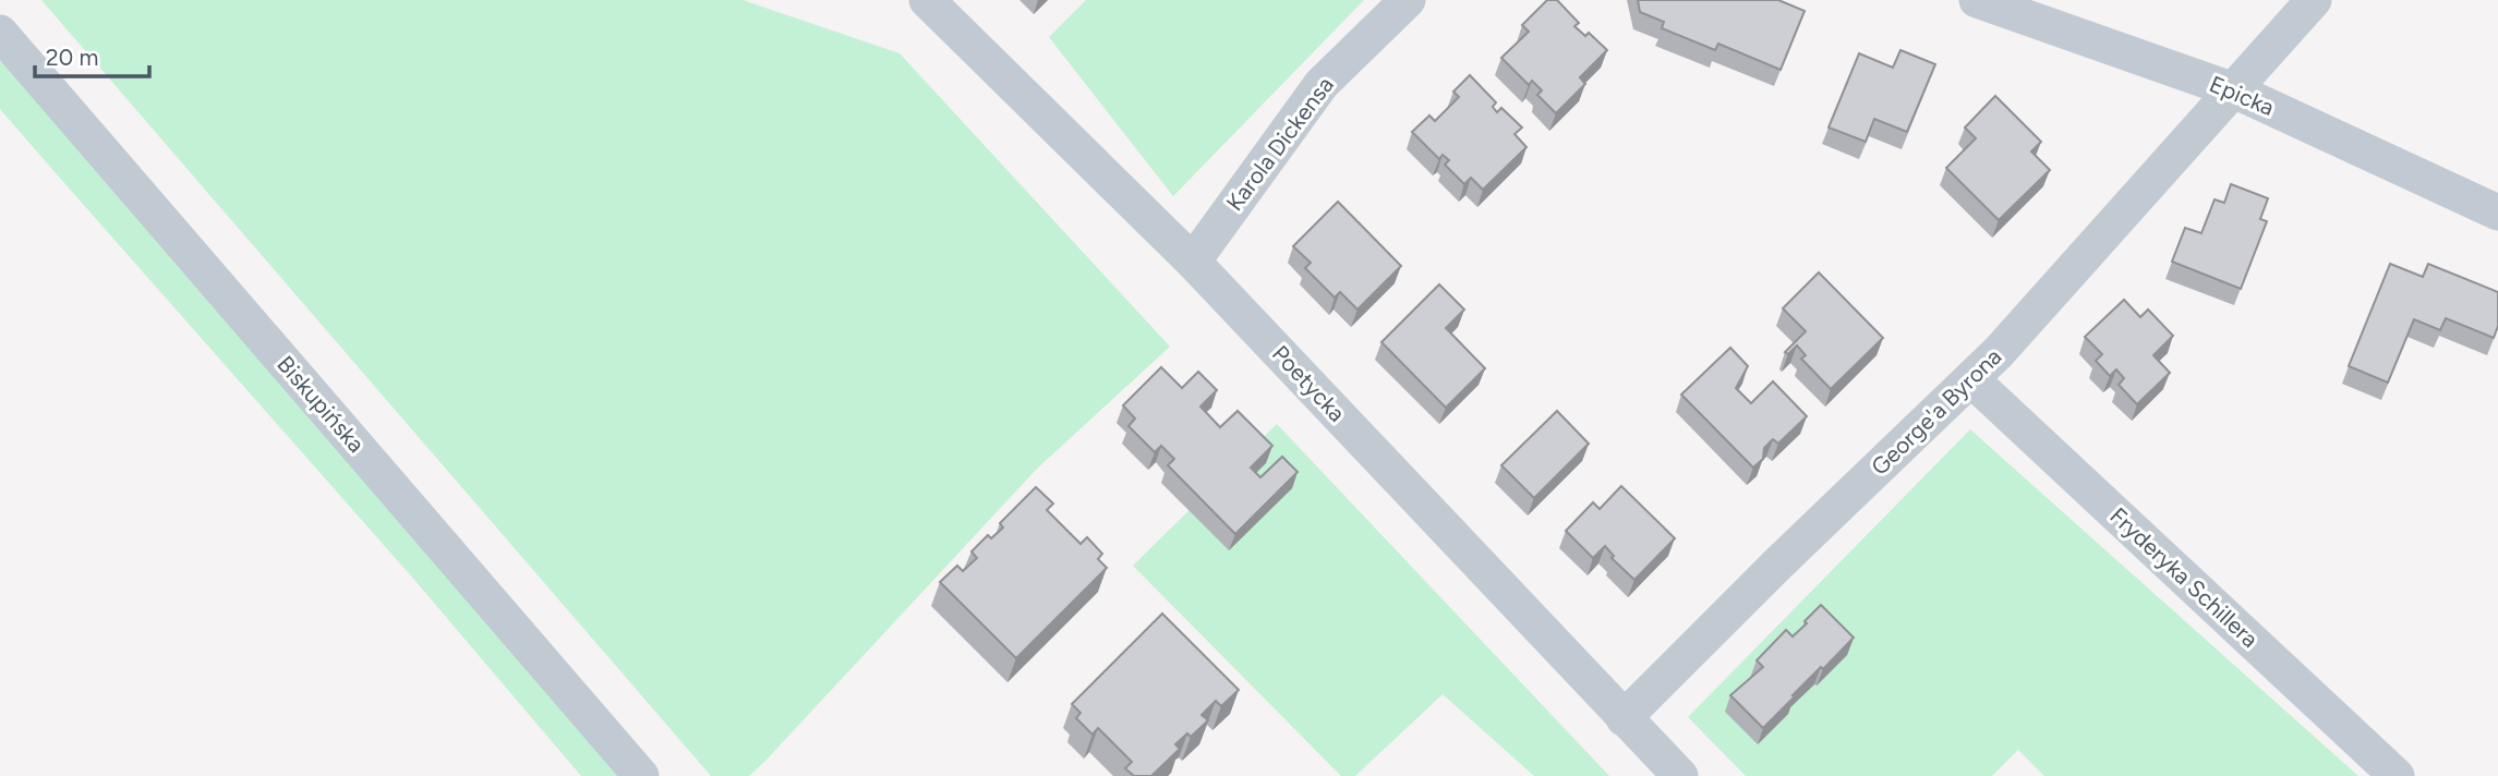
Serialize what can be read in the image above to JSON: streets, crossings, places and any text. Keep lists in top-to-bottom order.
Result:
{
  "streets": {
    "street": [
      "Epicka",
      "Karola Dickensa",
      "Poetycka",
      "Biskupińska",
      "George'a Byrona",
      "Fryderyka Schillera"
    ]
  },
  "crossings": [
    ["Epicka", "George'a Byrona"],
    ["Karola Dickensa", "Poetycka"],
    ["Poetycka", "George'a Byrona"],
    ["George'a Byrona", "Fryderyka Schillera"]
  ],
  "scale_bar": "20 m"
}
